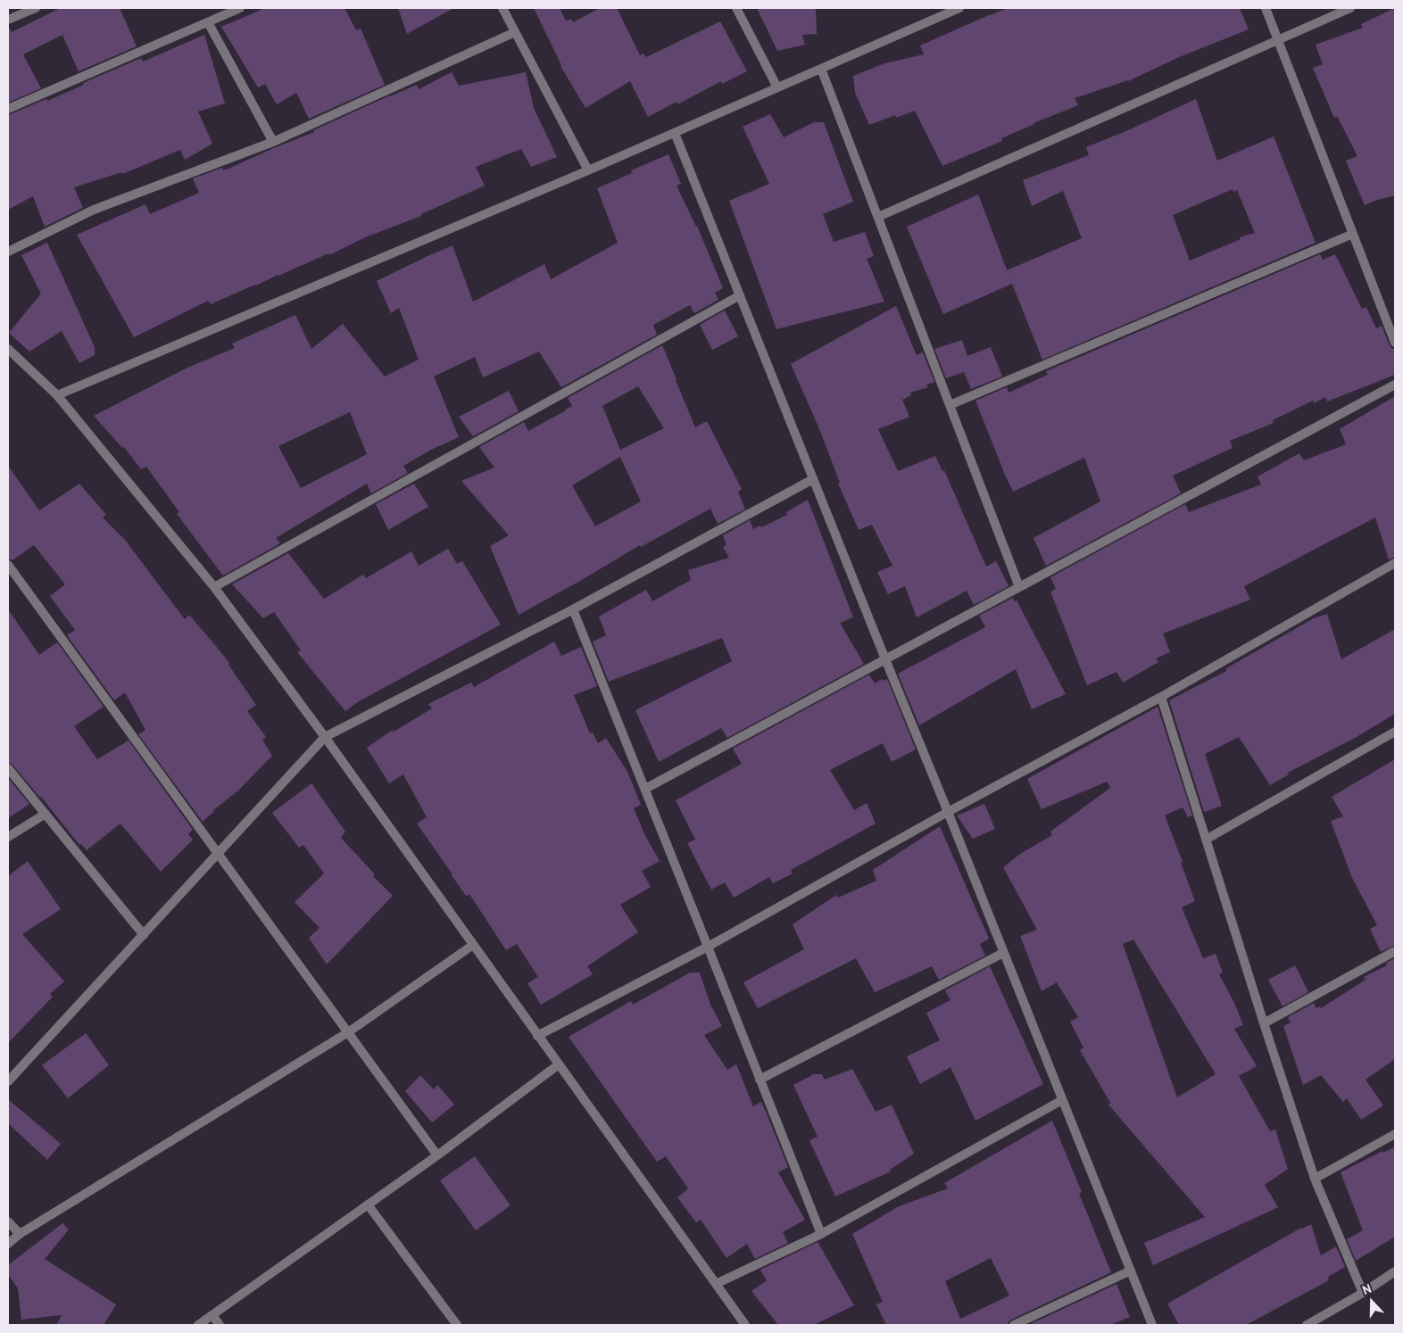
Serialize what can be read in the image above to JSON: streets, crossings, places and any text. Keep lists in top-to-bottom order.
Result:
{
  "north": "top"
}
